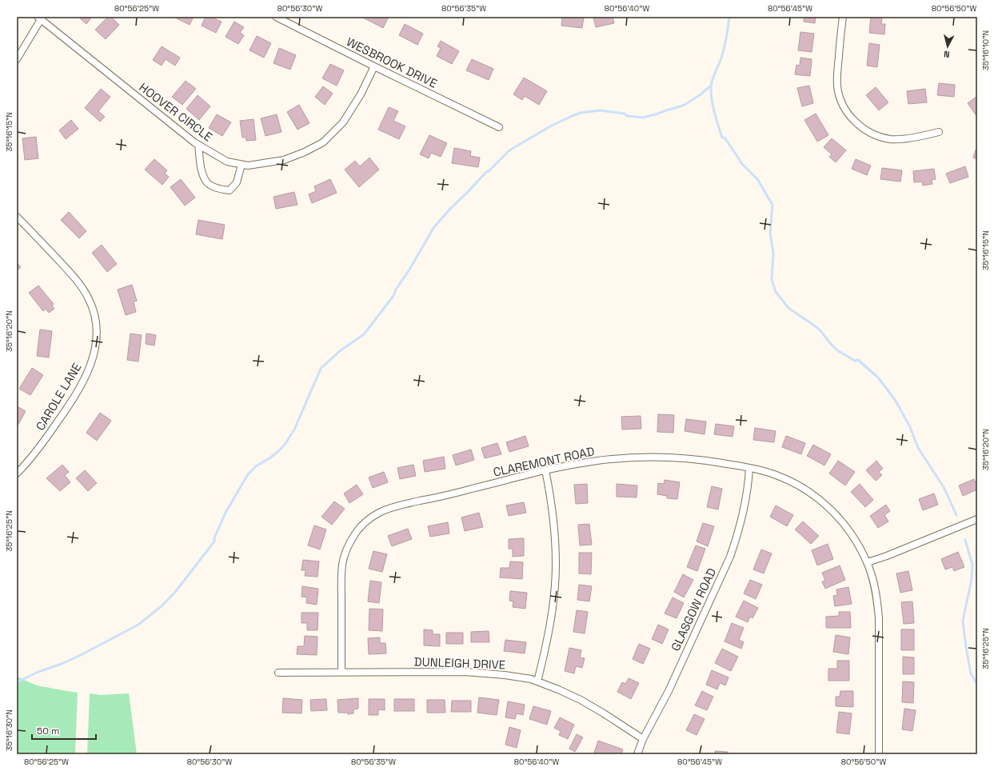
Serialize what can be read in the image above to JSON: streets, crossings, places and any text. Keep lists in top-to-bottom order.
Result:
{
  "streets": {
    "street": [
      "WESBROOK DRIVE",
      "HOOVER CIRCLE",
      "CAROLE LANE",
      "CLAREMONT ROAD",
      "GLASGOW ROAD",
      "DUNLEIGH DRIVE"
    ]
  },
  "crossings": [
    ["WESBROOK DRIVE", "HOOVER CIRCLE"],
    ["CLAREMONT ROAD", "GLASGOW ROAD"],
    ["CLAREMONT ROAD", "DUNLEIGH DRIVE"],
    ["GLASGOW ROAD", "DUNLEIGH DRIVE"]
  ],
  "scale_bar": "50 m",
  "north": "bottom",
  "coordinates": [
    "80°56'25\"W",
    "80°56'30\"W",
    "80°56'35\"W",
    "80°56'40\"W",
    "80°56'45\"W",
    "80°56'50\"W",
    "35°16'10\"N",
    "35°16'15\"N",
    "35°16'20\"N",
    "35°16'25\"N",
    "35°16'30\"N"
  ]
}
